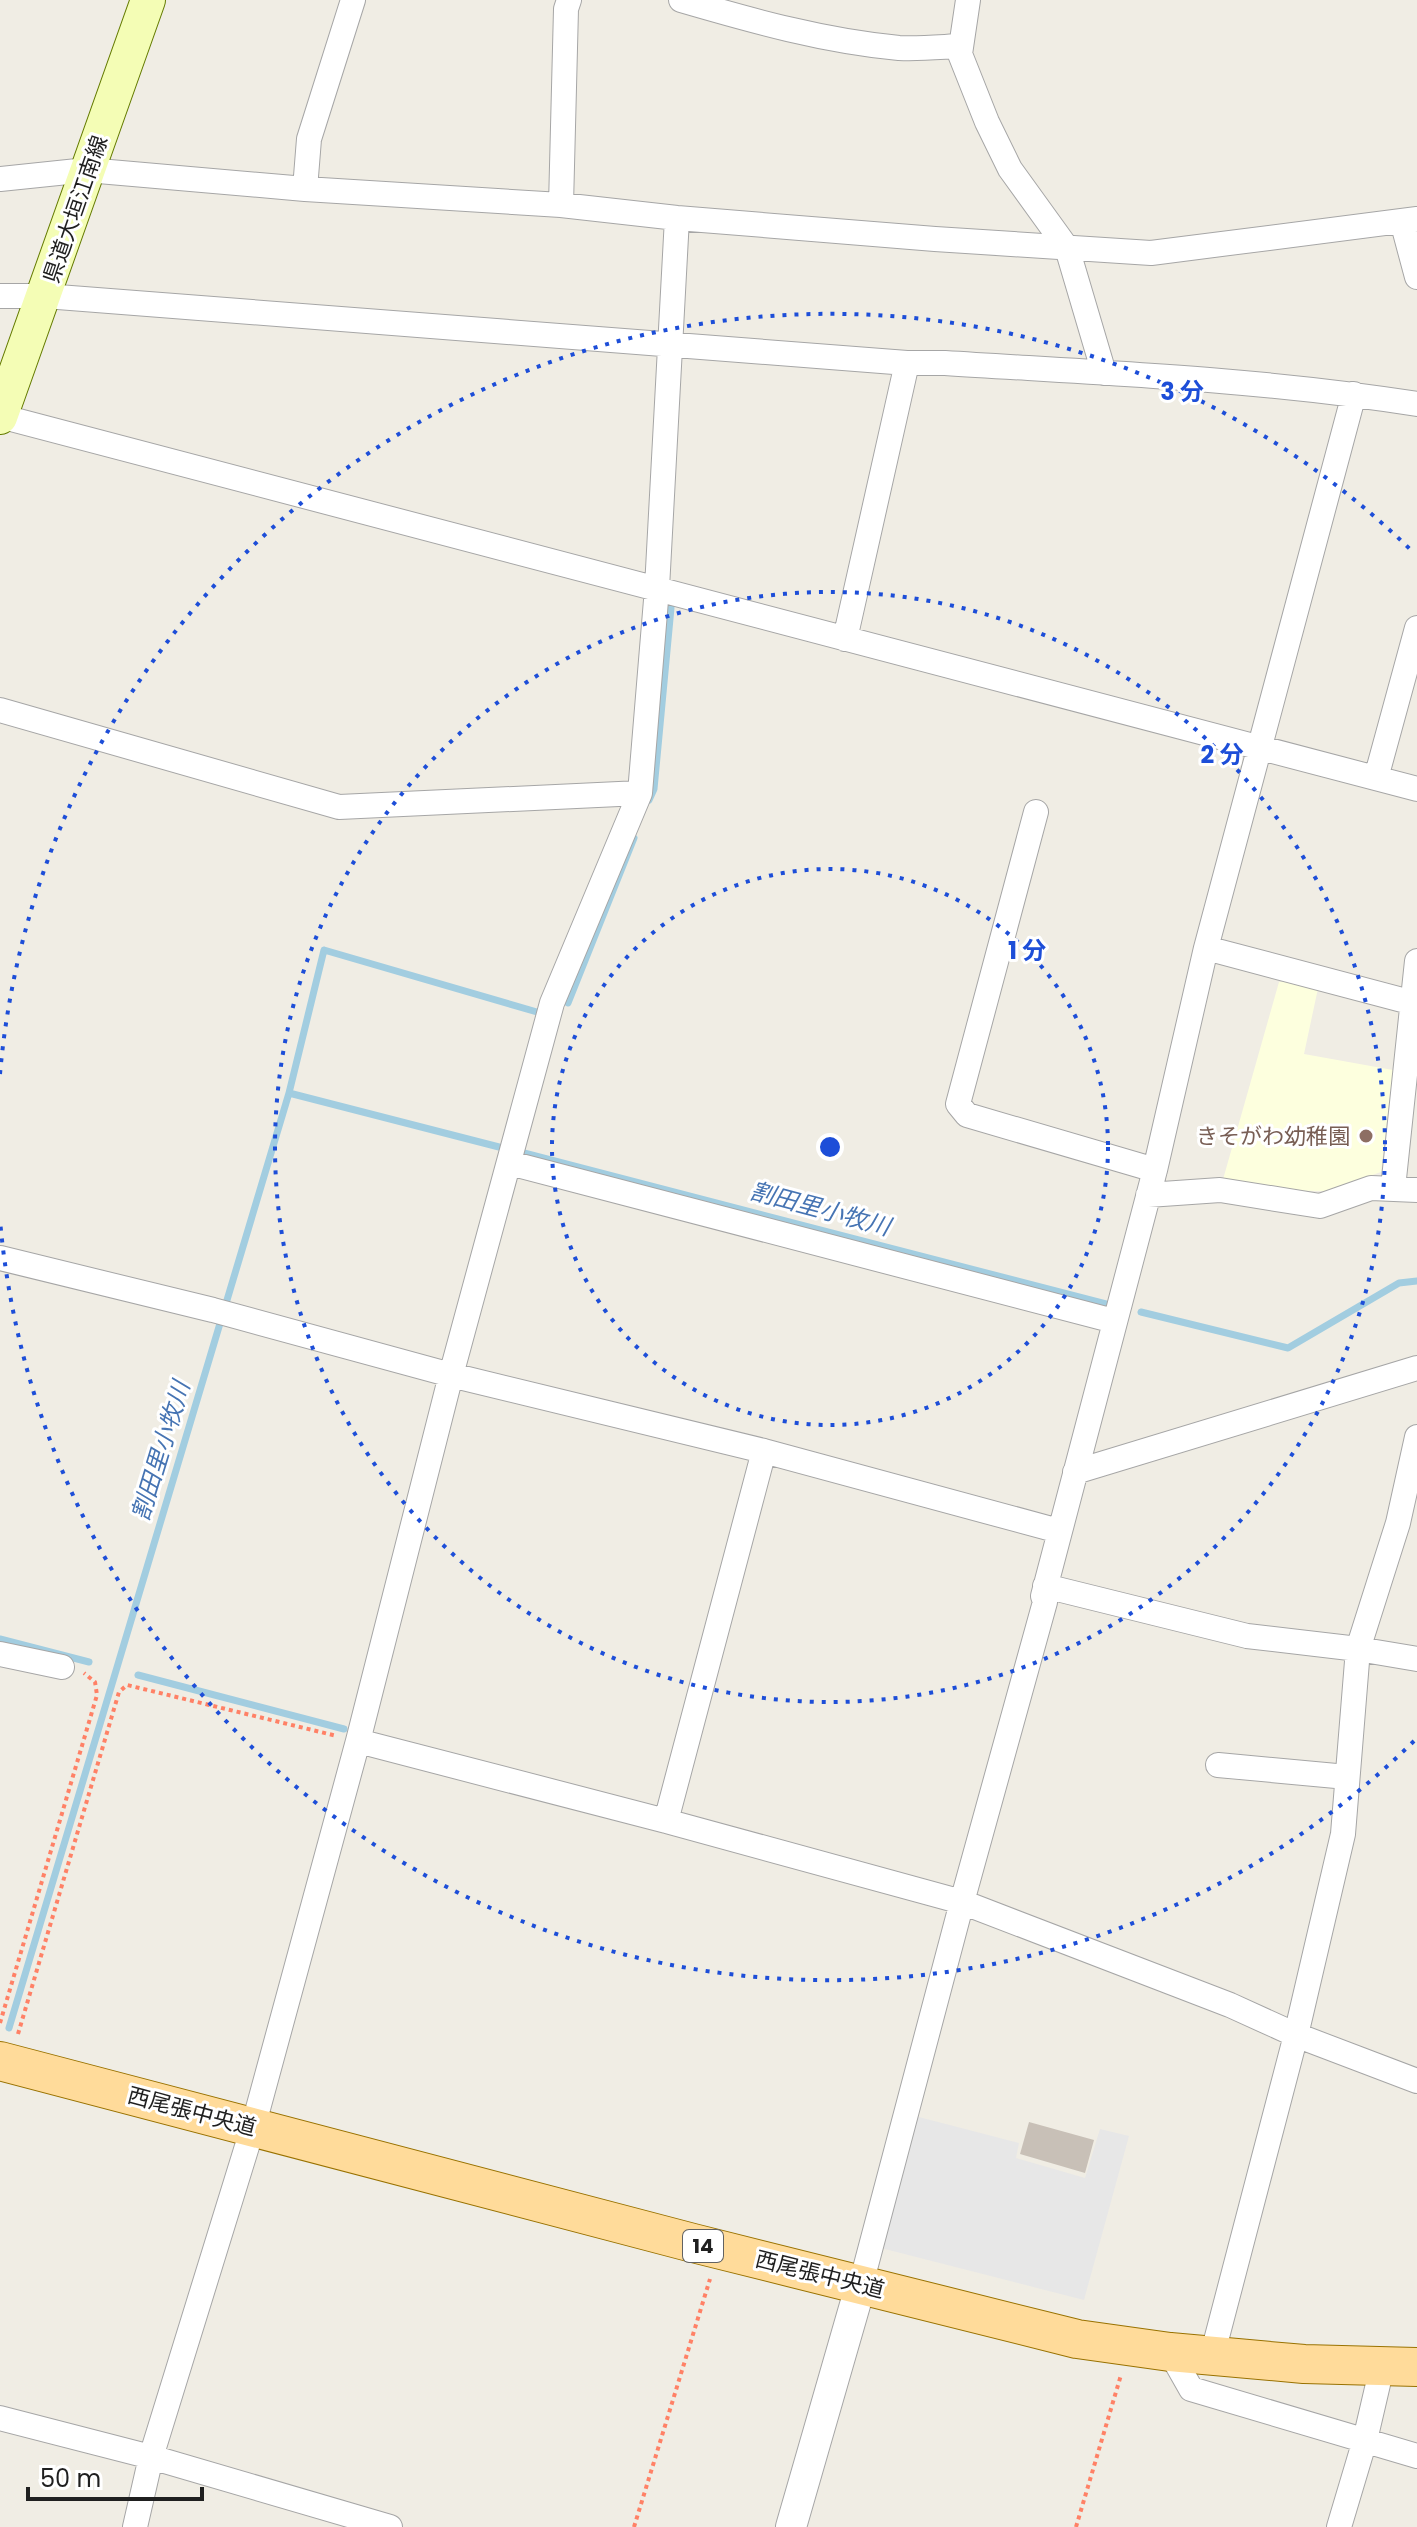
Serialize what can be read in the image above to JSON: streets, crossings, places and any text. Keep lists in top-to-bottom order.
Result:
{
  "streets": {
    "main road": ["県道大垣江南線", "西尾張中央道", "14"]
  },
  "water": ["割田里小牧川"],
  "places": ["きそがわ幼稚園"],
  "scale_bar": "50 m",
  "rings": ["3 分", "2 分", "1 分"]
}
